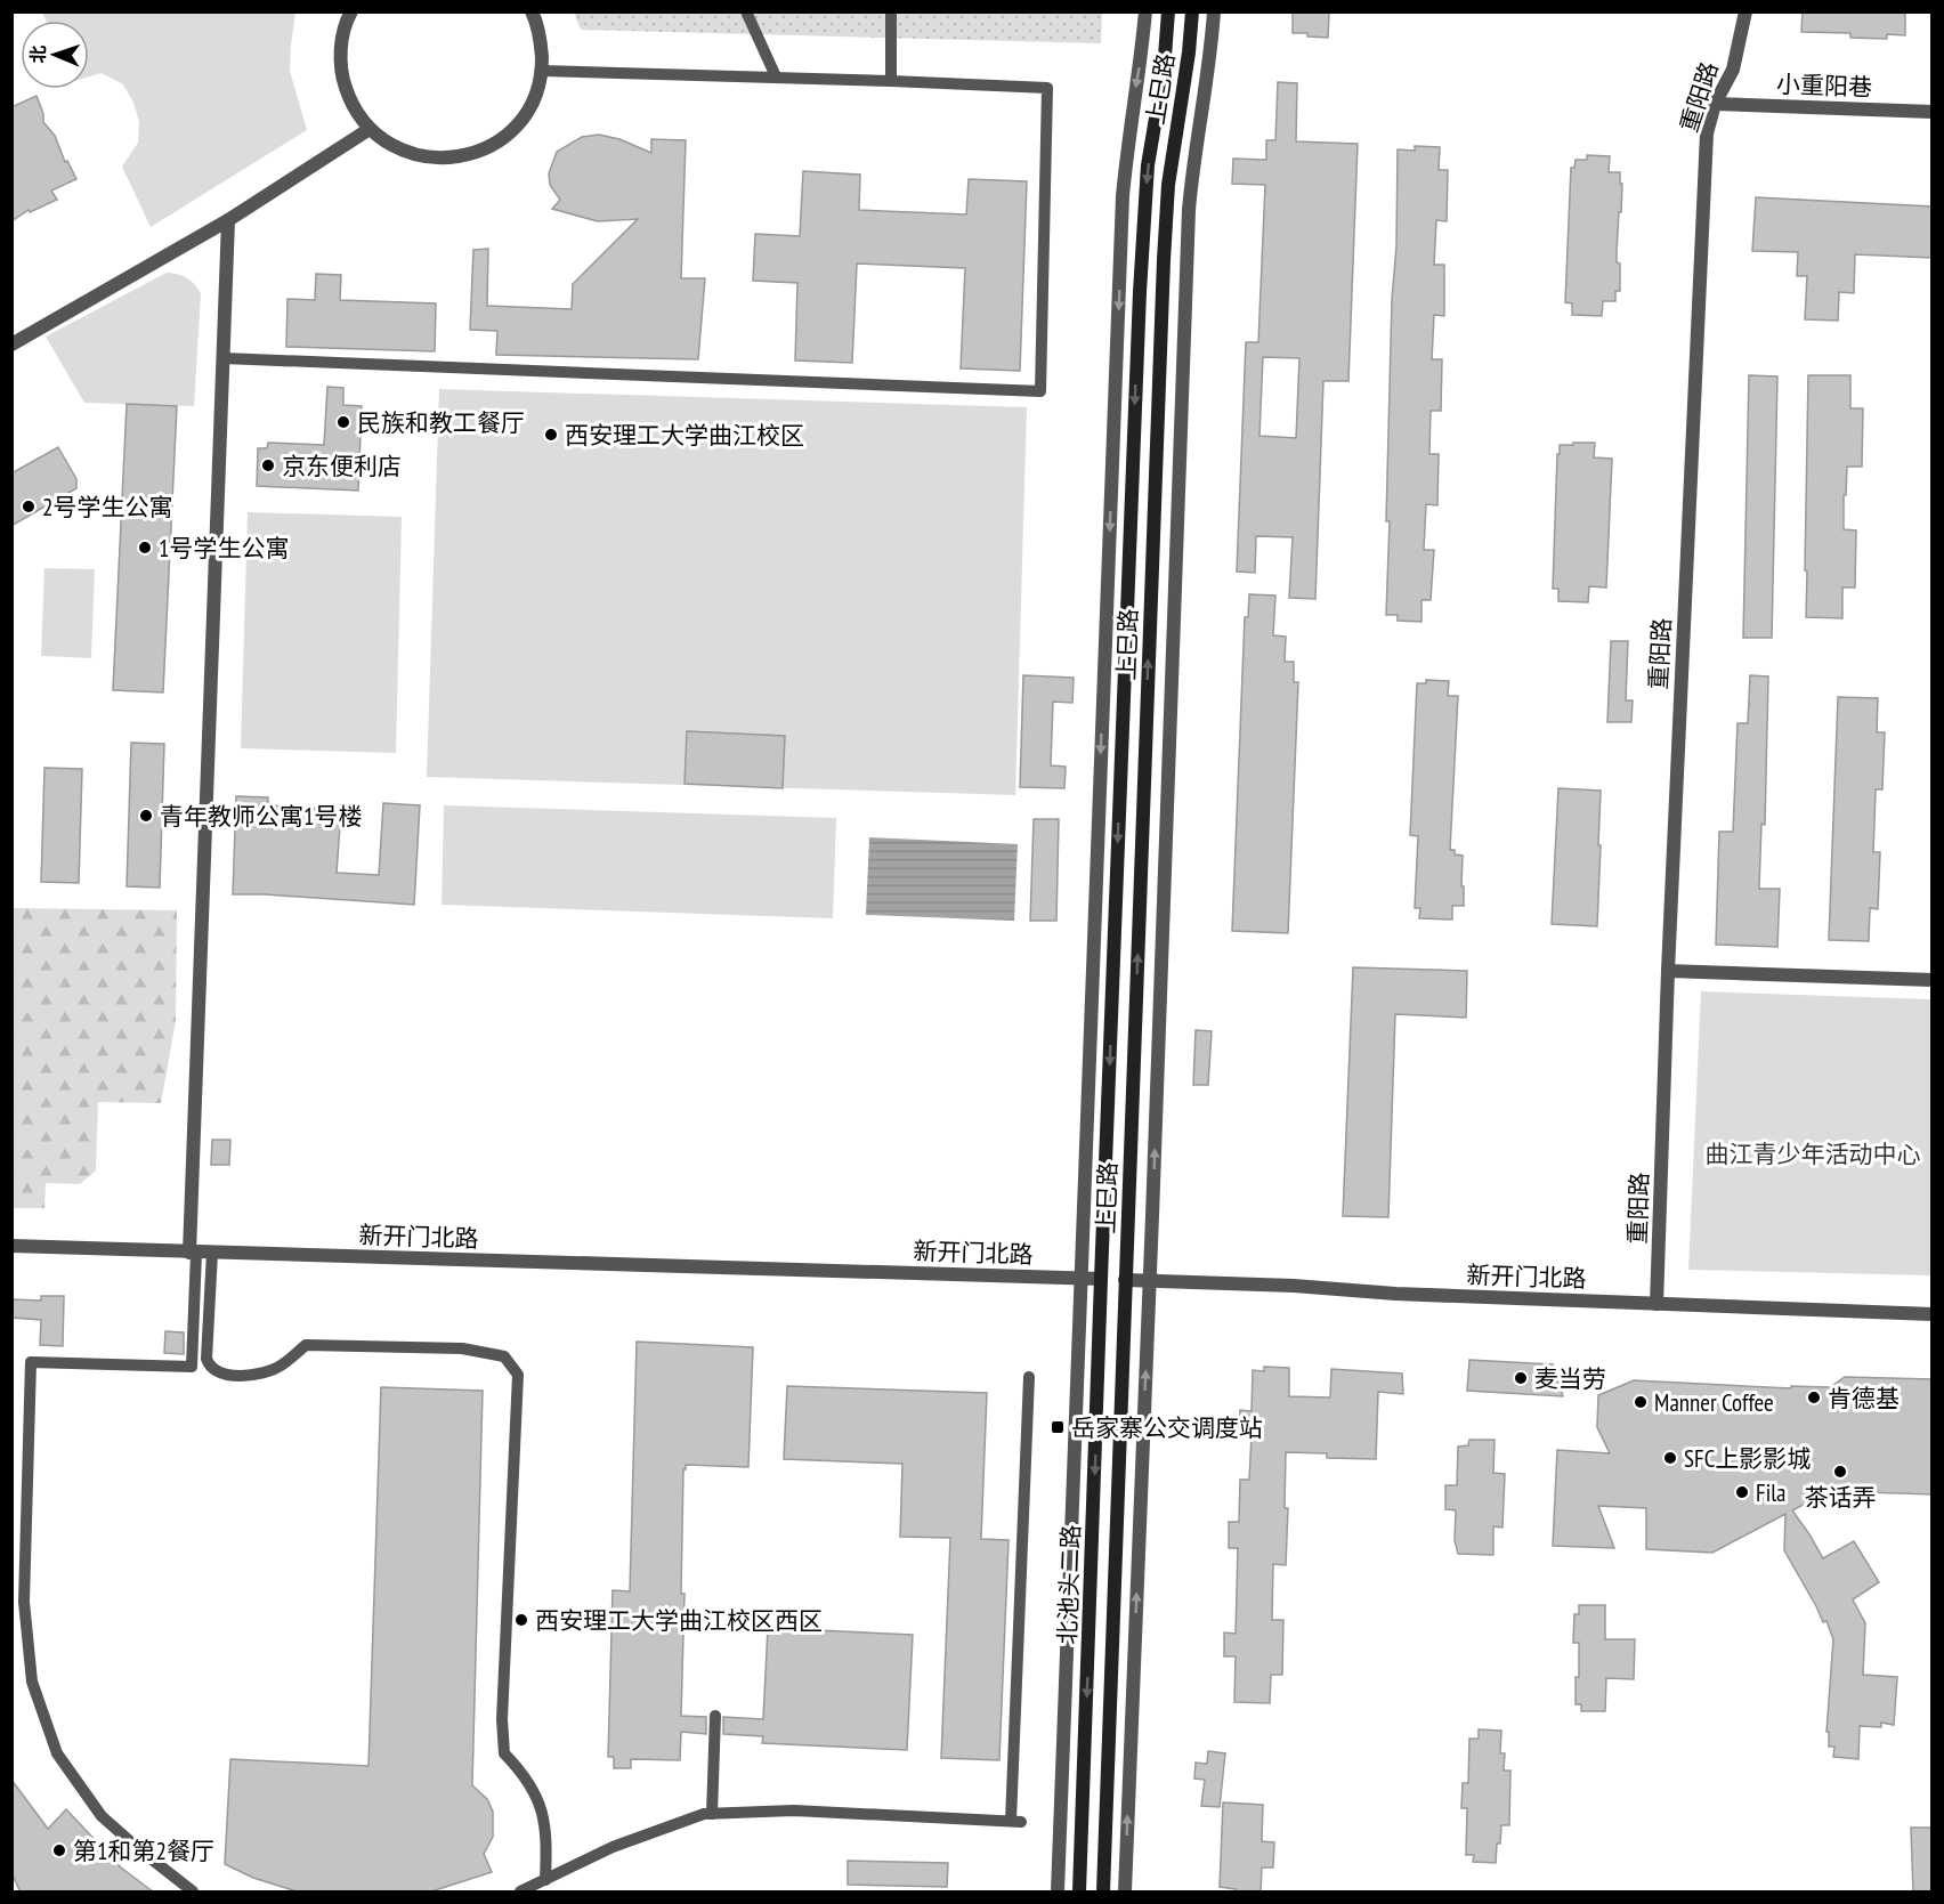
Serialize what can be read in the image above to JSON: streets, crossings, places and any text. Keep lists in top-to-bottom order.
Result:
{
  "streets": {
    "main road": ["上巳路", "新开门北路", "北池头二路"],
    "street": ["小重阳巷", "重阳路"]
  },
  "crossings": [
    ["小重阳巷", "重阳路"],
    ["上巳路", "新开门北路"],
    ["上巳路", "北池头二路"],
    ["重阳路", "新开门北路"],
    ["新开门北路", "北池头二路"]
  ],
  "parks": ["曲江青少年活动中心"],
  "places": {
    "other": [
      "民族和教工餐厅",
      "西安理工大学曲江校区",
      "京东便利店",
      "2号学生公寓",
      "1号学生公寓",
      "青年教师公寓1号楼",
      "麦当劳",
      "肯德基",
      "Manner Coffee",
      "SFC上影影城",
      "茶话弄",
      "Fila",
      "西安理工大学曲江校区西区",
      "第1和第2餐厅"
    ],
    "transit": ["岳家寨公交调度站"]
  },
  "north": "left"
}
